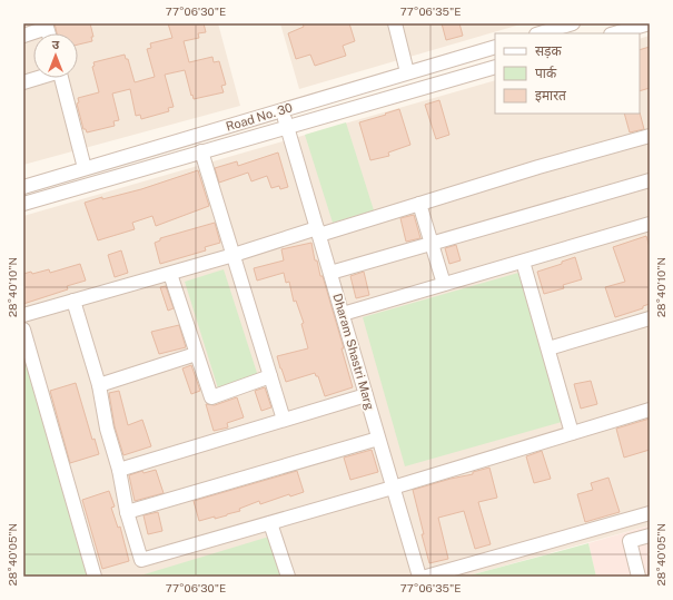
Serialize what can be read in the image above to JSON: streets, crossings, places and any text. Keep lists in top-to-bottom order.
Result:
{
  "streets": {
    "street": ["Road No. 30", "Dharam Shastri Marg"]
  },
  "crossings": [
    ["Road No. 30", "Dharam Shastri Marg"]
  ],
  "legend": ["सड़क", "पार्क", "इमारत"],
  "north": "top",
  "coordinates": [
    "77°06'30\"E",
    "77°06'35\"E",
    "28°40'10\"N",
    "28°40'05\"N"
  ]
}
